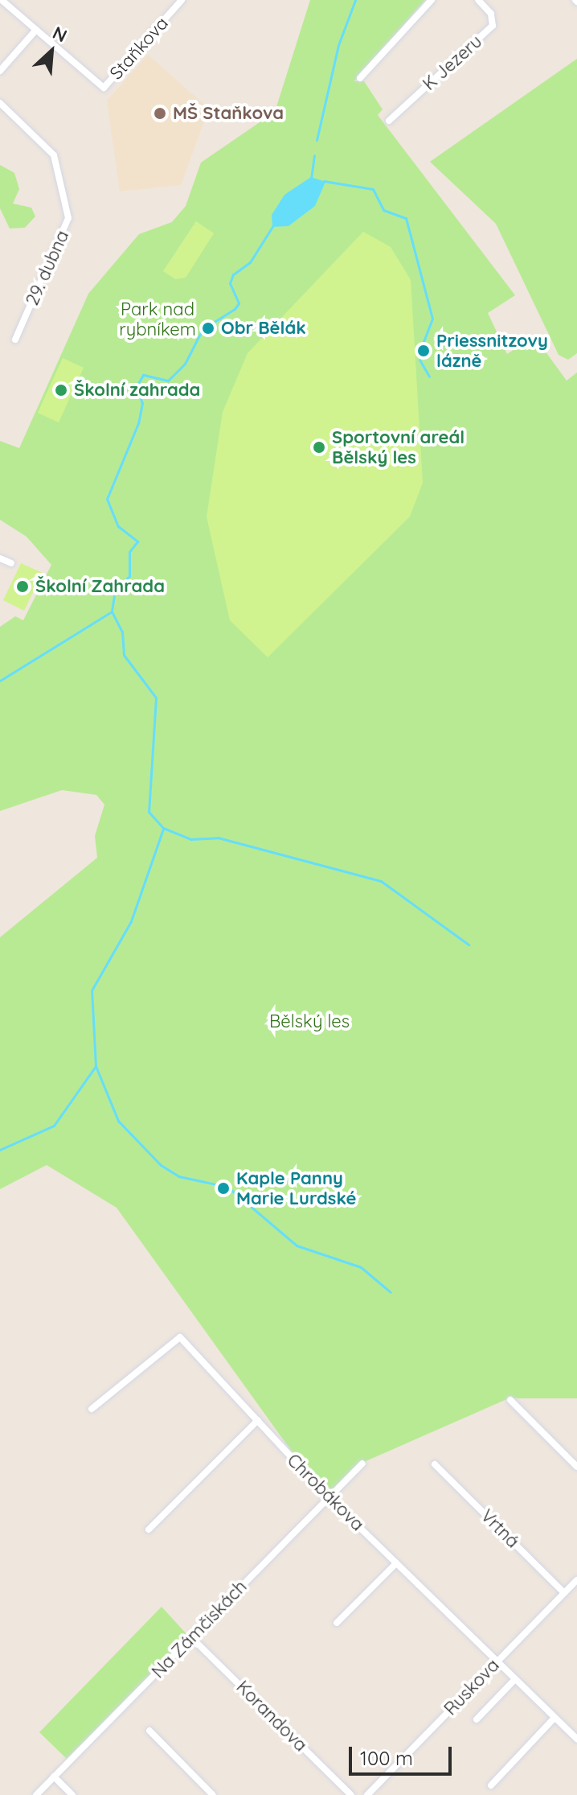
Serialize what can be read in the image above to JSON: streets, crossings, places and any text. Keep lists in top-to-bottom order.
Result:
{
  "streets": {
    "street": [
      "Staňkova",
      "K Jezeru",
      "29. dubna",
      "Chrobákova",
      "Vrtná",
      "Na Zámčiskách",
      "Ruskova",
      "Korandova"
    ]
  },
  "crossings": [
    ["Chrobákova", "Na Zámčiskách"],
    ["Chrobákova", "Ruskova"],
    ["Vrtná", "Ruskova"],
    ["Na Zámčiskách", "Korandova"]
  ],
  "parks": ["Park nad rybníkem", "Bělský les"],
  "places": [
    "MŠ Staňkova",
    "Obr Bělák",
    "Priessnitzovy lázně",
    "Školní zahrada",
    "Sportovní areál Bělský les",
    "Školní Zahrada",
    "Kaple Panny Marie Lurdské"
  ],
  "scale_bar": "100 m",
  "north": "top right"
}
